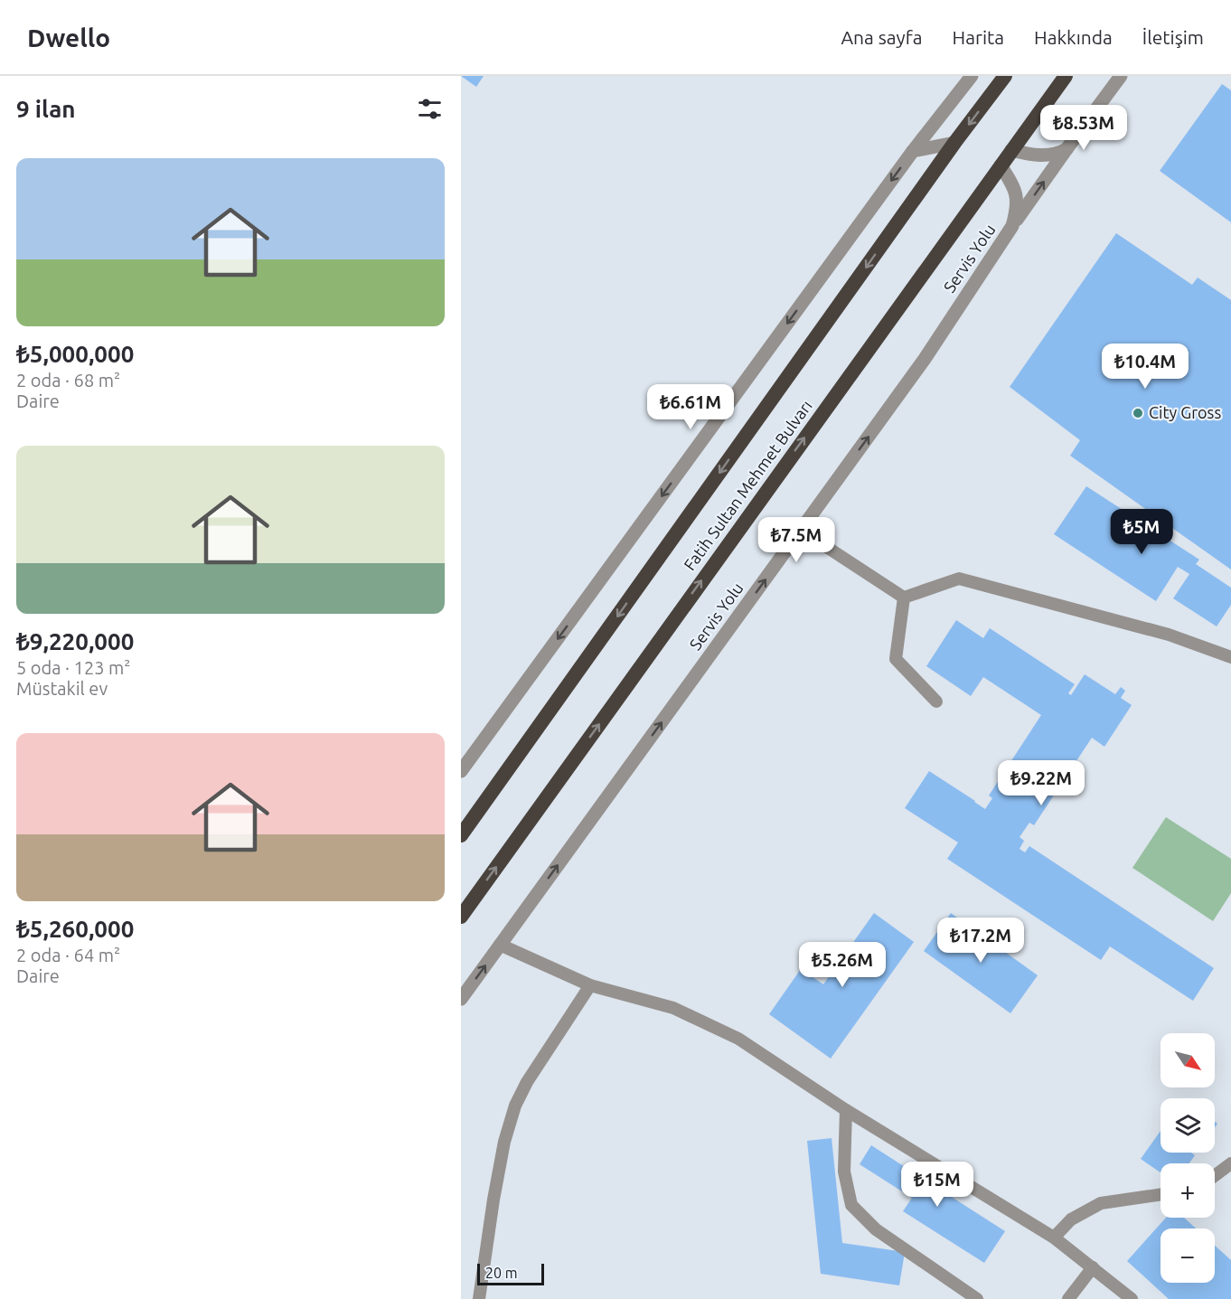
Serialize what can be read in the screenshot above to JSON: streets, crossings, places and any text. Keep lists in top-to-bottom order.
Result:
{
  "streets": {
    "highway": ["Fatih Sultan Mehmet Bulvarı"],
    "street": ["Servis Yolu"]
  },
  "crossings": [
    ["Servis Yolu", "Fatih Sultan Mehmet Bulvarı"]
  ],
  "one_way": ["Servis Yolu"],
  "places": ["City Gross"],
  "scale_bar": "20 m",
  "north": "bottom right",
  "page": {
    "header": "Dwello",
    "nav": [
      "Ana sayfa",
      "Harita",
      "Hakkında",
      "İletişim"
    ],
    "heading": "9 ilan",
    "price": [
      "₺8.53M",
      "₺10.4M",
      "₺6.61M",
      "₺5M",
      "₺7.5M",
      "₺9.22M",
      "₺17.2M",
      "₺5.26M",
      "₺15M"
    ],
    "list": [
      {
        "name": "₺5,000,000",
        "note": "2 oda · 68 m² · Daire"
      },
      {
        "name": "₺9,220,000",
        "note": "5 oda · 123 m² · Müstakil ev"
      },
      {
        "name": "₺5,260,000",
        "note": "2 oda · 64 m² · Daire"
      }
    ],
    "map_buttons": ["+", "−"],
    "scale": "20 m"
  }
}
